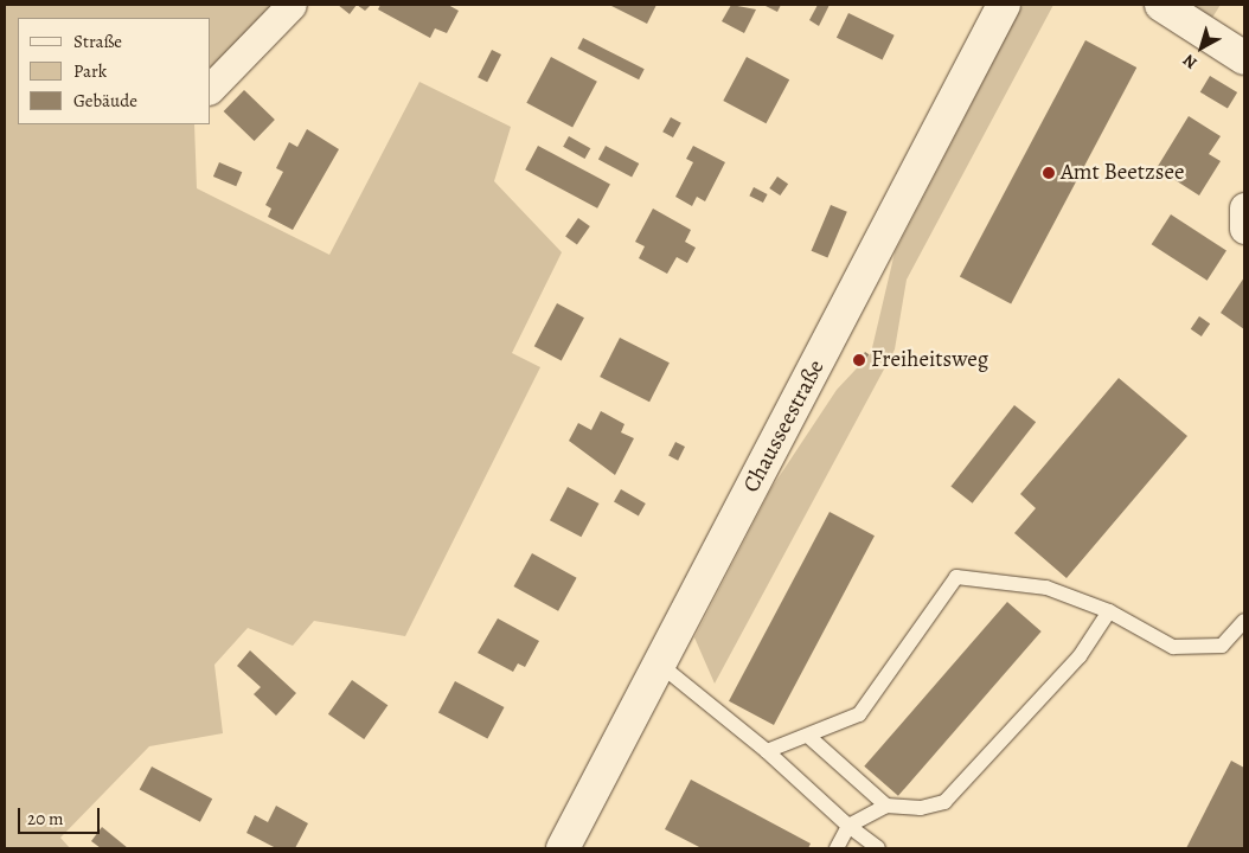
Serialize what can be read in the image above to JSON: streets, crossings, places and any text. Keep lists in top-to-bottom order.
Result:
{
  "streets": {
    "main road": ["Chausseestraße"]
  },
  "places": ["Amt Beetzsee", "Freiheitsweg"],
  "legend": ["Straße", "Park", "Gebäude"],
  "scale_bar": "20 m",
  "north": "bottom left"
}
